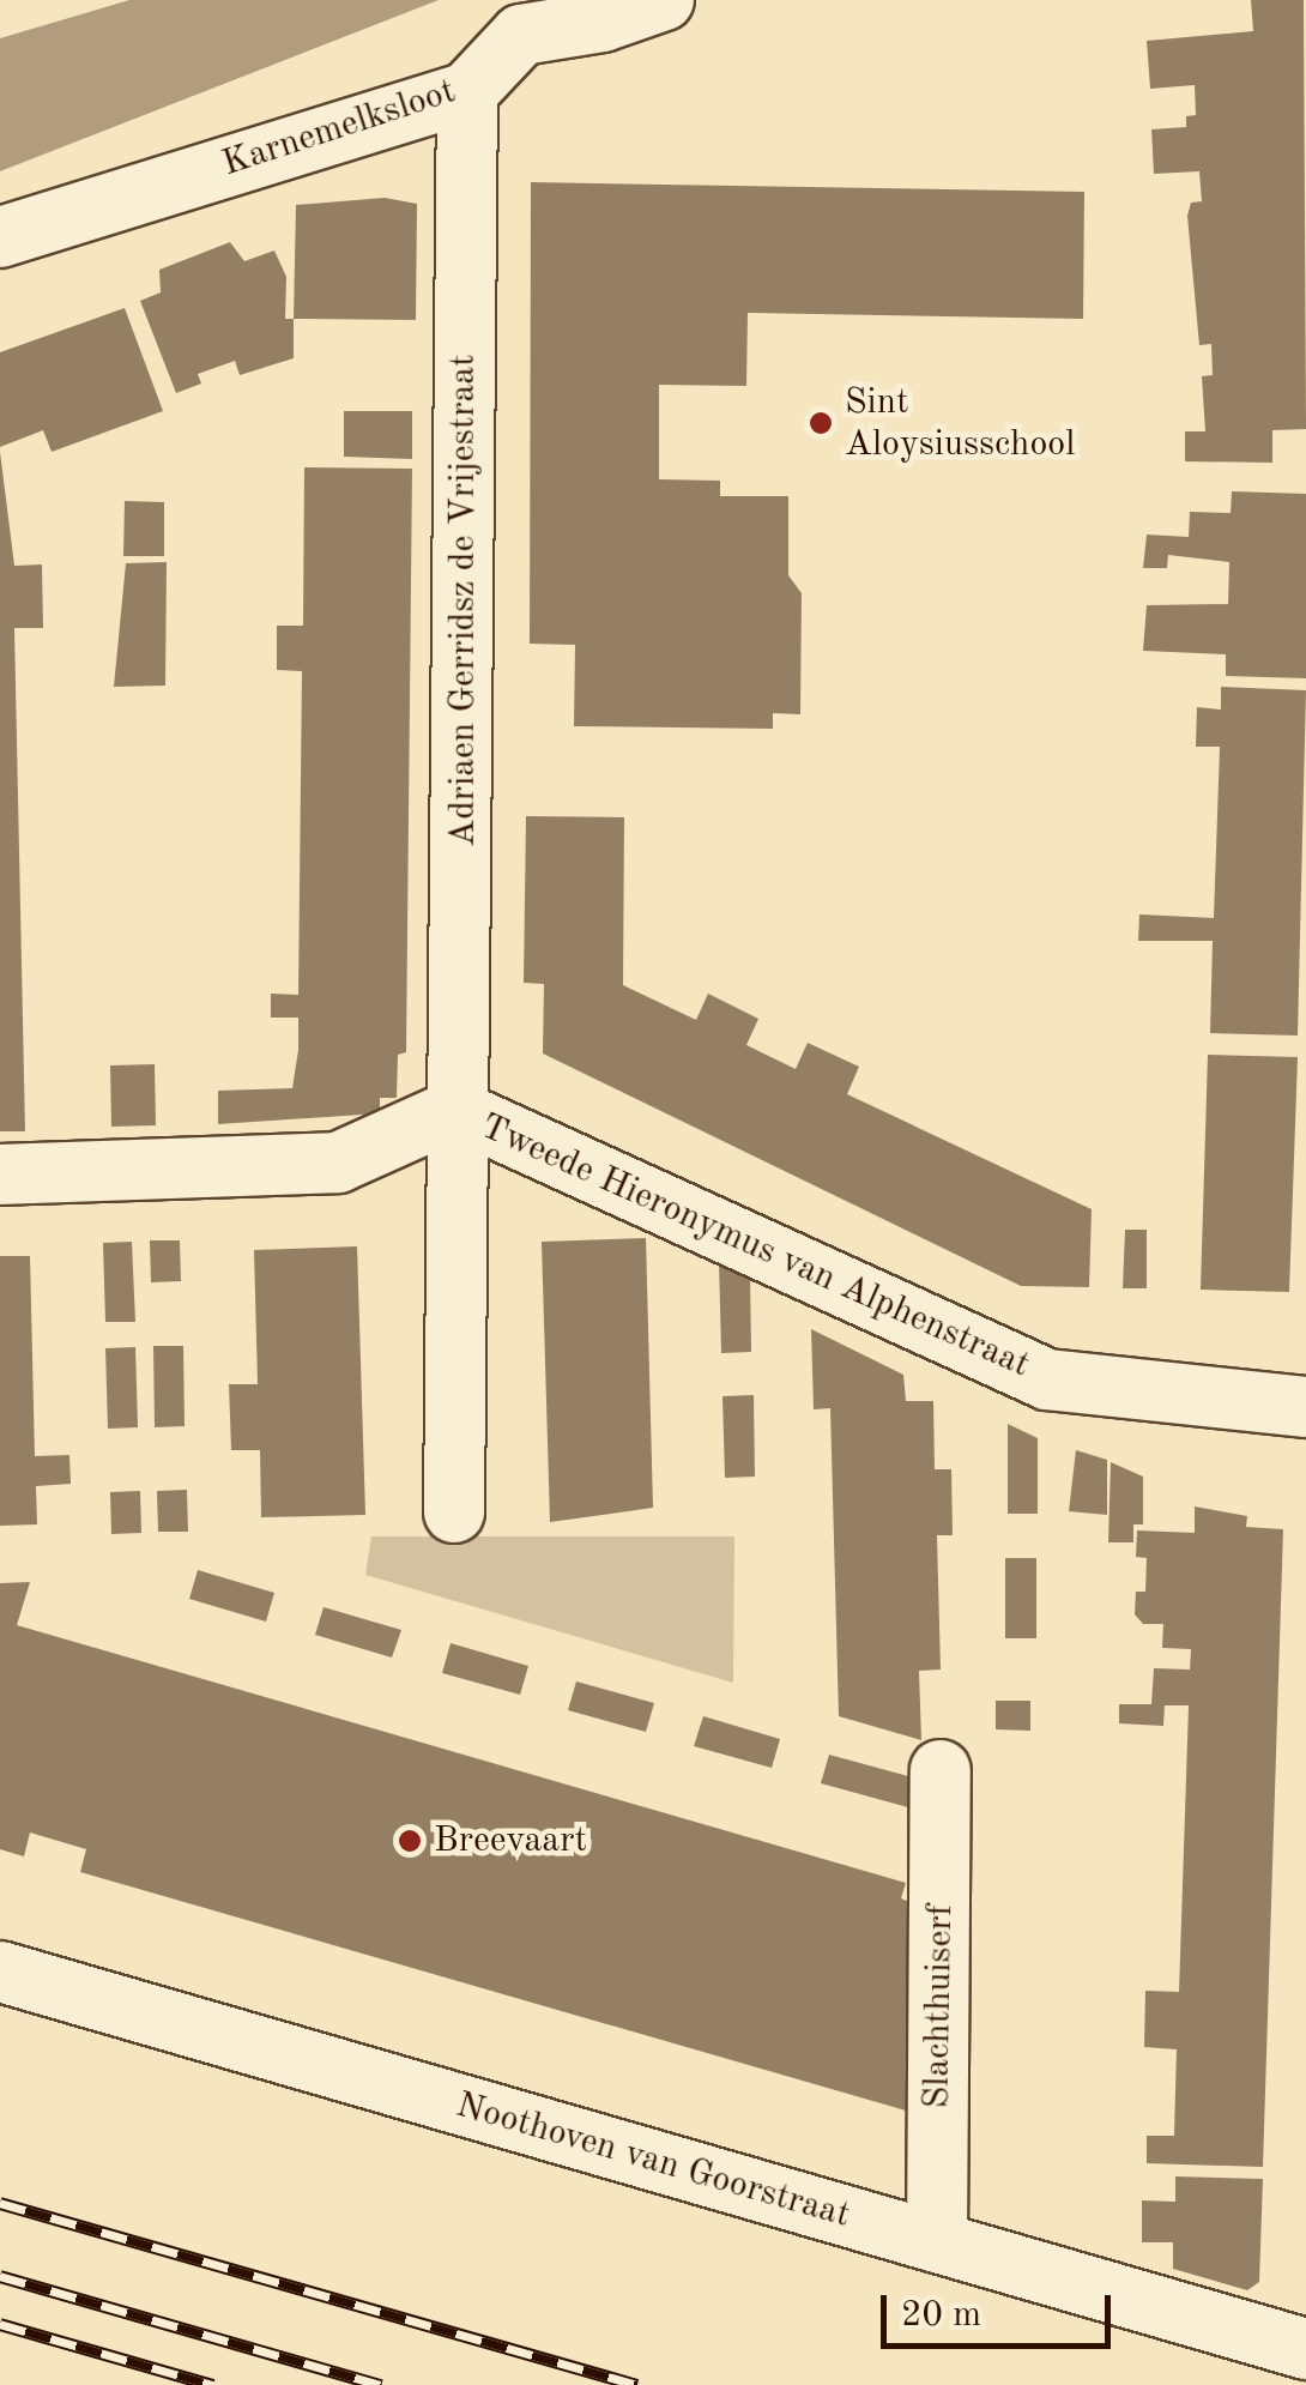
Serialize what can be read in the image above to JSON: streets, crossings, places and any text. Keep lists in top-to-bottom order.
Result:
{
  "streets": {
    "street": [
      "Karnemelksloot",
      "Adriaen Gerridsz de Vrijestraat",
      "Tweede Hieronymus van Alphenstraat",
      "Slachthuiserf",
      "Noothoven van Goorstraat"
    ]
  },
  "crossings": [
    ["Karnemelksloot", "Adriaen Gerridsz de Vrijestraat"],
    ["Adriaen Gerridsz de Vrijestraat", "Tweede Hieronymus van Alphenstraat"],
    ["Slachthuiserf", "Noothoven van Goorstraat"]
  ],
  "places": ["Sint Aloysiusschool", "Breevaart"],
  "scale_bar": "20 m"
}
